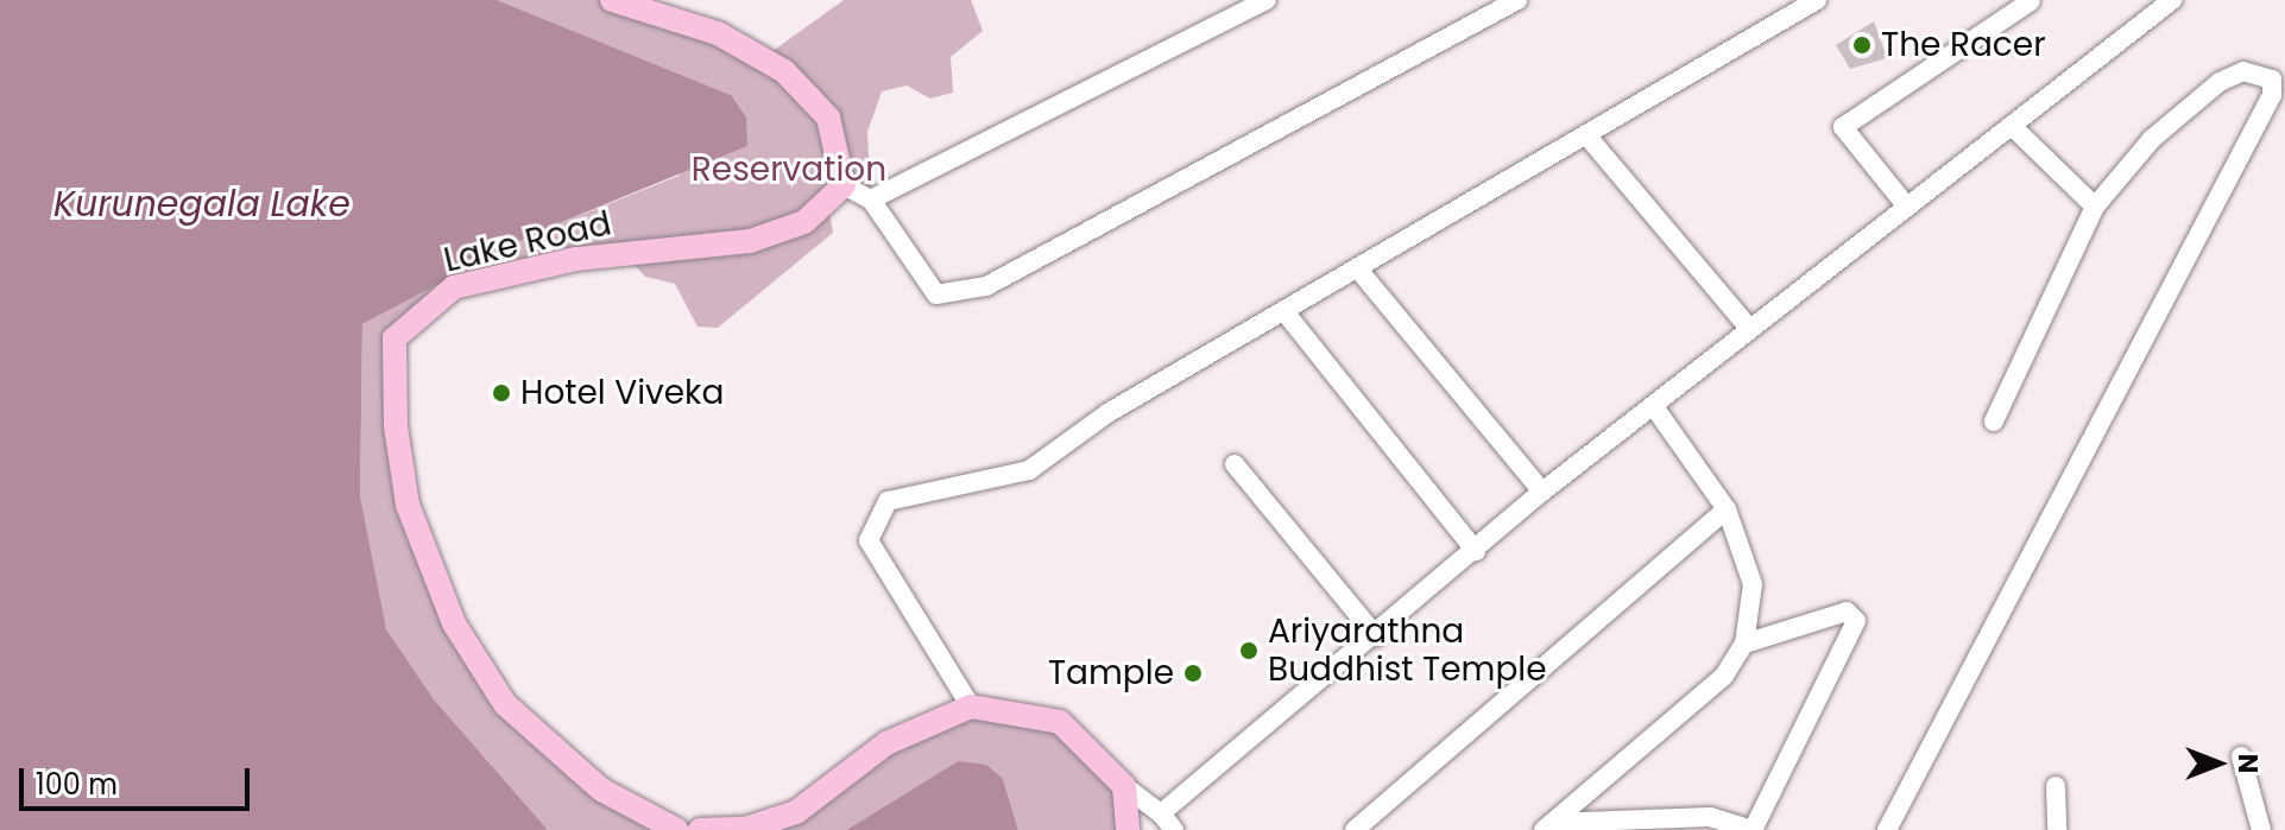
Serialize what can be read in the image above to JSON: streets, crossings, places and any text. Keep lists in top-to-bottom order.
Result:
{
  "streets": {
    "main road": ["Lake Road"]
  },
  "water": ["Kurunegala Lake"],
  "parks": ["Reservation"],
  "places": [
    "The Racer",
    "Hotel Viveka",
    "Ariyarathna Buddhist Temple",
    "Tample"
  ],
  "scale_bar": "100 m",
  "north": "right"
}
